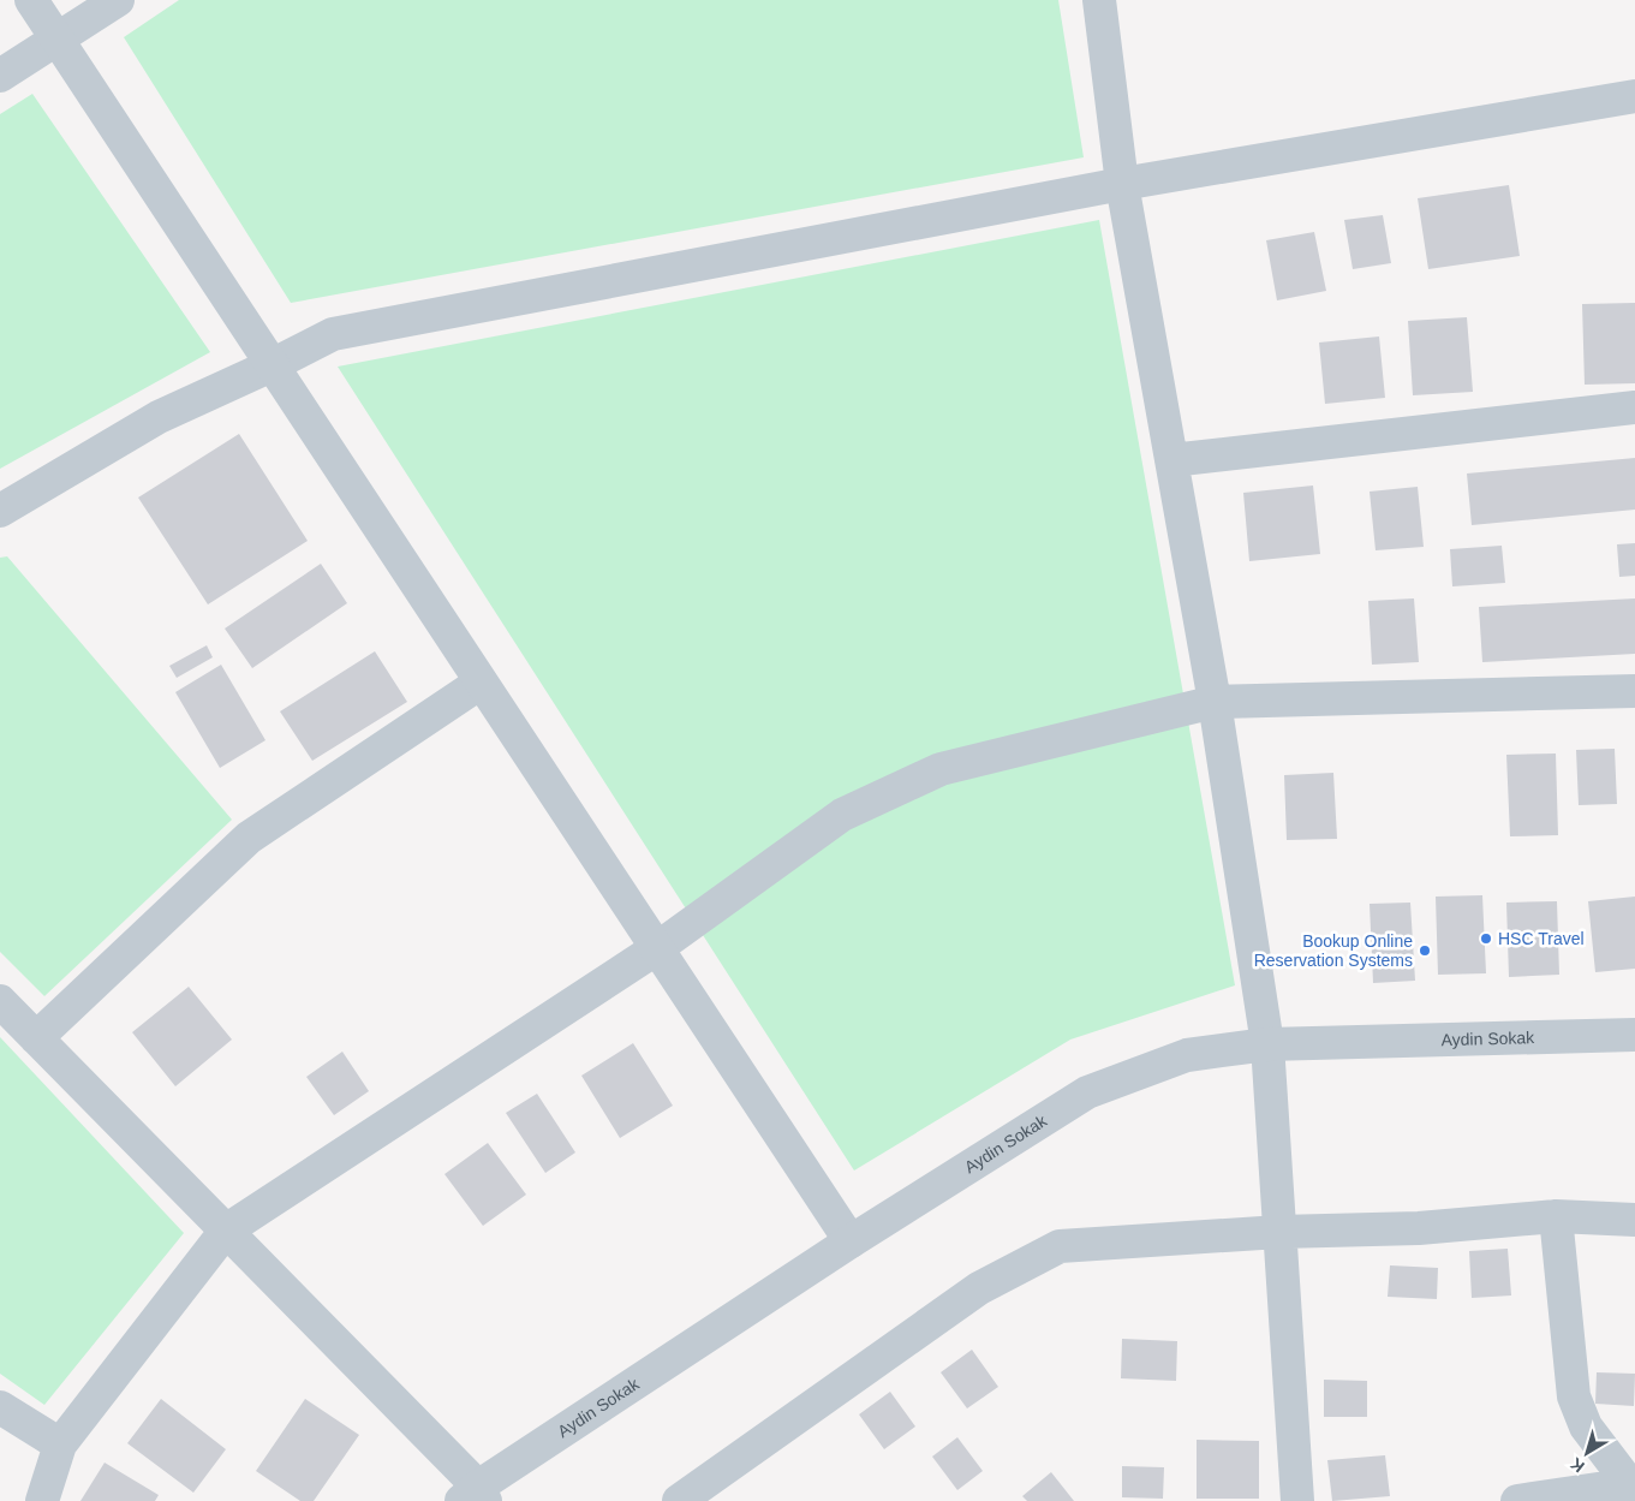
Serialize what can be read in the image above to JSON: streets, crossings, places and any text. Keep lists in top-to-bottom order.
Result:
{
  "streets": {
    "street": ["Aydin Sokak"]
  },
  "places": ["HSC Travel", "Bookup Online Reservation Systems"],
  "north": "bottom left"
}
